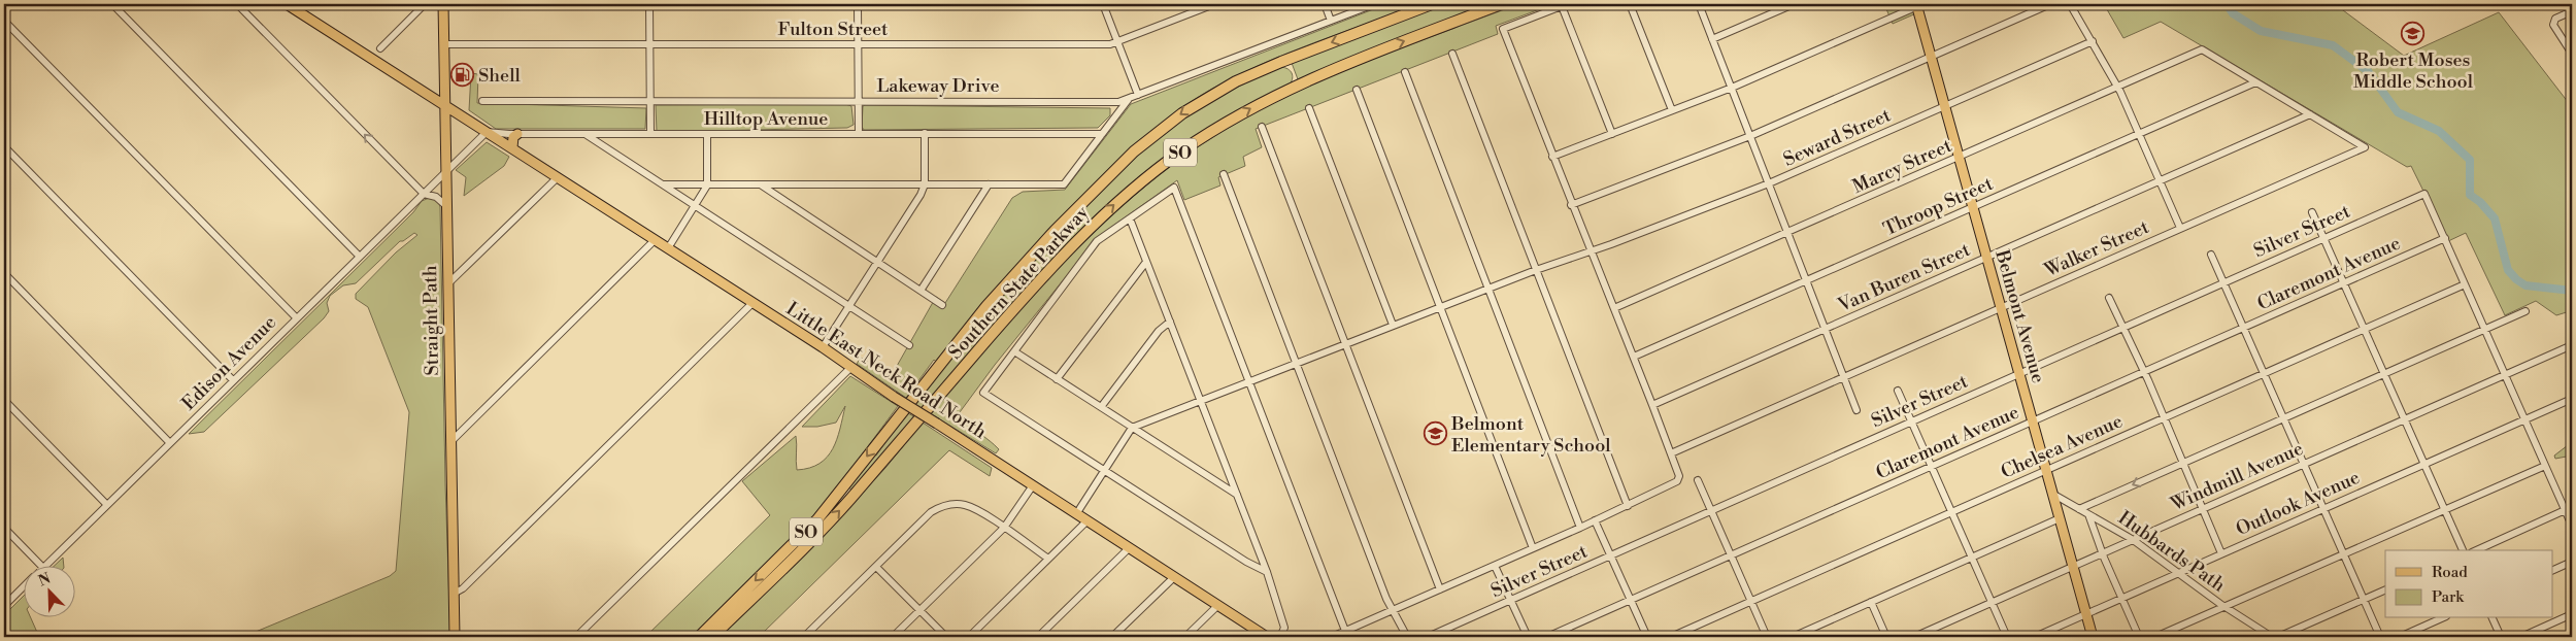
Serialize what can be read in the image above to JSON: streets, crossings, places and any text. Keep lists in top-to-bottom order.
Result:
{
  "streets": {
    "highway": ["SO", "Southern State Parkway"],
    "main road": ["Belmont Avenue", "Straight Path", "Little East Neck Road North"],
    "street": [
      "Fulton Street",
      "Lakeway Drive",
      "Hilltop Avenue",
      "Seward Street",
      "Marcy Street",
      "Throop Street",
      "Silver Street",
      "Walker Street",
      "Claremont Avenue",
      "Van Buren Street",
      "Edison Avenue",
      "Chelsea Avenue",
      "Windmill Avenue",
      "Outlook Avenue",
      "Hubbards Path"
    ]
  },
  "crossings": [
    ["Fulton Street", "Straight Path"],
    ["Hilltop Avenue", "Little East Neck Road North"],
    ["Seward Street", "Belmont Avenue"],
    ["Marcy Street", "Throop Street"],
    ["Marcy Street", "Belmont Avenue"],
    ["Throop Street", "Belmont Avenue"],
    ["Silver Street", "Claremont Avenue"],
    ["Silver Street", "Belmont Avenue"],
    ["Walker Street", "Van Buren Street"],
    ["Walker Street", "Belmont Avenue"],
    ["Claremont Avenue", "Belmont Avenue"],
    ["Van Buren Street", "Belmont Avenue"],
    ["Belmont Avenue", "Chelsea Avenue"],
    ["Belmont Avenue", "Windmill Avenue"],
    ["Belmont Avenue", "Outlook Avenue"],
    ["Belmont Avenue", "Hubbards Path"],
    ["Straight Path", "Edison Avenue"],
    ["Straight Path", "Little East Neck Road North"],
    ["Windmill Avenue", "Hubbards Path"],
    ["Outlook Avenue", "Hubbards Path"]
  ],
  "places": {
    "school or university": ["Robert Moses Middle School", "Belmont Elementary School"],
    "fuel station": ["Shell"]
  },
  "legend": ["Road", "Park"],
  "north": "top left"
}
